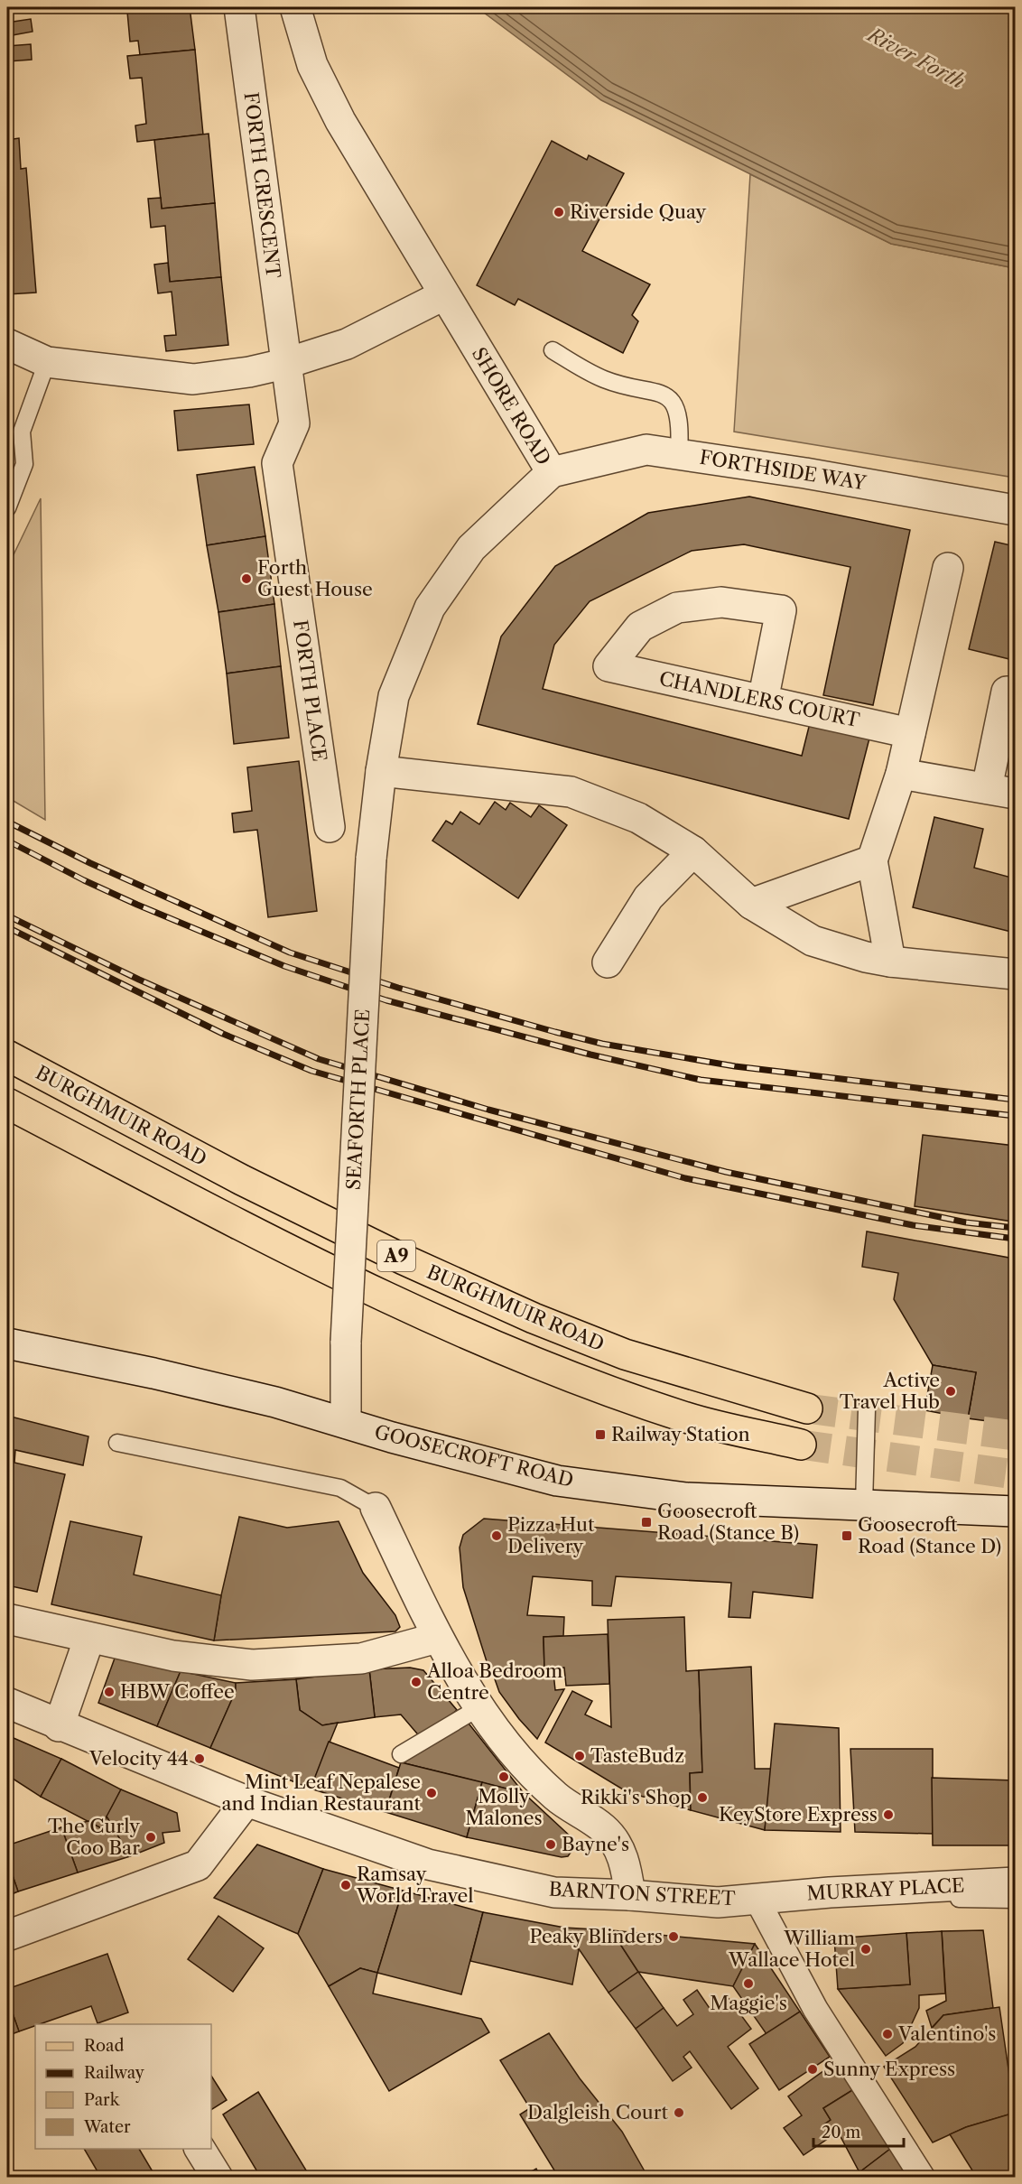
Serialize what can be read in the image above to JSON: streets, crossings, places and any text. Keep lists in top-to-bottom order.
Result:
{
  "streets": {
    "main road": ["BURGHMUIR ROAD", "A9"],
    "street": [
      "FORTH CRESCENT",
      "SHORE ROAD",
      "FORTHSIDE WAY",
      "FORTH PLACE",
      "CHANDLERS COURT",
      "SEAFORTH PLACE",
      "GOOSECROFT ROAD",
      "MURRAY PLACE",
      "BARNTON STREET"
    ]
  },
  "crossings": [
    ["FORTH CRESCENT", "FORTH PLACE"],
    ["SHORE ROAD", "FORTHSIDE WAY"],
    ["SHORE ROAD", "SEAFORTH PLACE"],
    ["SEAFORTH PLACE", "GOOSECROFT ROAD"],
    ["MURRAY PLACE", "BARNTON STREET"]
  ],
  "water": ["River Forth"],
  "places": {
    "other": [
      "Riverside Quay",
      "Forth Guest House",
      "Active Travel Hub",
      "Pizza Hut Delivery",
      "Alloa Bedroom Centre",
      "HBW Coffee",
      "TasteBudz",
      "Velocity 44",
      "Molly Malones",
      "Mint Leaf Nepalese and Indian Restaurant",
      "Rikki's Shop",
      "KeyStore Express",
      "The Curly Coo Bar",
      "Bayne's",
      "Ramsay World Travel",
      "Peaky Blinders",
      "William Wallace Hotel",
      "Maggie's",
      "Valentino's",
      "Sunny Express",
      "Dalgleish Court"
    ],
    "transit": ["Railway Station", "Goosecroft Road (Stance B)", "Goosecroft Road (Stance D)"]
  },
  "legend": [
    "Road",
    "Railway",
    "Park",
    "Water"
  ],
  "scale_bar": "20 m"
}
